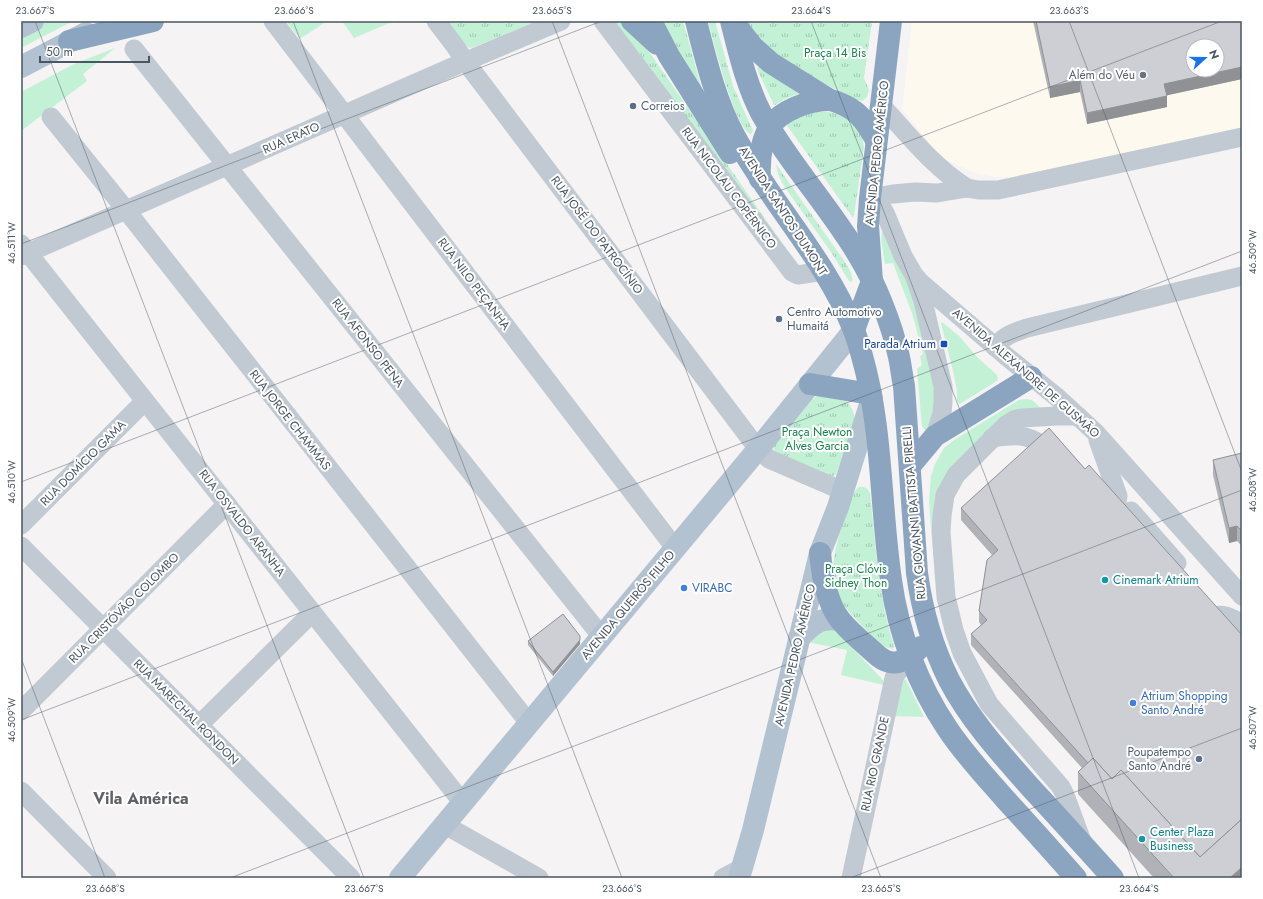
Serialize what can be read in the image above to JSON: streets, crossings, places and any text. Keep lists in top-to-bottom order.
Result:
{
  "streets": {
    "highway": ["AVENIDA PEDRO AMÉRICO", "AVENIDA SANTOS DUMONT", "RUA GIOVANNI BATTISTA PIRELLI"],
    "main road": ["AVENIDA QUEIRÓS FILHO"],
    "street": [
      "RUA ERATO",
      "RUA NICOLAU COPÉRNICO",
      "RUA JOSÉ DO PATROCÍNIO",
      "RUA NILO PEÇANHA",
      "RUA AFONSO PENA",
      "AVENIDA ALEXANDRE DE GUSMÃO",
      "RUA JORGE CHAMMAS",
      "RUA DOMÍCIO GAMA",
      "RUA OSVALDO ARANHA",
      "RUA CRISTÓVÃO COLOMBO",
      "RUA MARECHAL RONDON",
      "RUA RIO GRANDE"
    ]
  },
  "crossings": [
    ["RUA ERATO", "RUA JOSÉ DO PATROCÍNIO"],
    ["RUA ERATO", "RUA NILO PEÇANHA"],
    ["RUA ERATO", "RUA AFONSO PENA"],
    ["RUA ERATO", "RUA JORGE CHAMMAS"],
    ["RUA ERATO", "RUA OSVALDO ARANHA"],
    ["AVENIDA PEDRO AMÉRICO", "AVENIDA SANTOS DUMONT"],
    ["AVENIDA PEDRO AMÉRICO", "AVENIDA ALEXANDRE DE GUSMÃO"],
    ["AVENIDA PEDRO AMÉRICO", "RUA GIOVANNI BATTISTA PIRELLI"],
    ["AVENIDA PEDRO AMÉRICO", "AVENIDA QUEIRÓS FILHO"],
    ["RUA NICOLAU COPÉRNICO", "AVENIDA SANTOS DUMONT"],
    ["AVENIDA SANTOS DUMONT", "AVENIDA QUEIRÓS FILHO"],
    ["RUA JOSÉ DO PATROCÍNIO", "AVENIDA QUEIRÓS FILHO"],
    ["RUA NILO PEÇANHA", "AVENIDA QUEIRÓS FILHO"],
    ["RUA AFONSO PENA", "AVENIDA QUEIRÓS FILHO"],
    ["RUA JORGE CHAMMAS", "AVENIDA QUEIRÓS FILHO"],
    ["RUA DOMÍCIO GAMA", "RUA OSVALDO ARANHA"],
    ["RUA OSVALDO ARANHA", "AVENIDA QUEIRÓS FILHO"],
    ["RUA OSVALDO ARANHA", "RUA CRISTÓVÃO COLOMBO"],
    ["RUA CRISTÓVÃO COLOMBO", "RUA MARECHAL RONDON"]
  ],
  "districts": ["Vila América"],
  "parks": ["Praça 14 Bis", "Praça Newton Alves Garcia", "Praça Clóvis Sidney Thon"],
  "places": {
    "other": [
      "Além do Véu",
      "Correios",
      "Centro Automotivo Humaitá",
      "Cinemark Atrium",
      "VIRABC",
      "Atrium Shopping Santo André",
      "Poupatempo Santo André",
      "Center Plaza Business"
    ],
    "transit": ["Parada Atrium"]
  },
  "scale_bar": "50 m",
  "north": "right",
  "coordinates": [
    "23.667°S",
    "23.666°S",
    "23.665°S",
    "23.664°S",
    "23.663°S",
    "46.511°W",
    "46.509°W",
    "46.510°W",
    "46.508°W",
    "46.507°W",
    "23.668°S"
  ]
}
